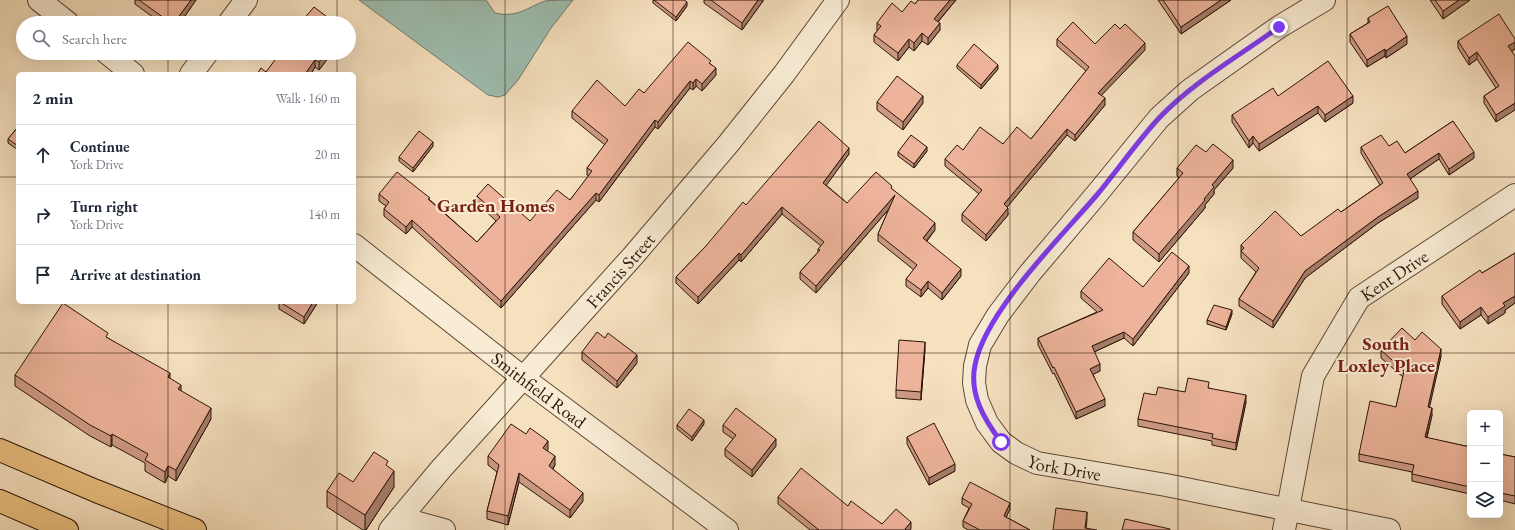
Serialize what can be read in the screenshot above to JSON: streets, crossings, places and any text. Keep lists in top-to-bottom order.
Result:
{
  "streets": {
    "street": [
      "Francis Street",
      "Kent Drive",
      "Smithfield Road",
      "York Drive"
    ]
  },
  "crossings": [
    ["Francis Street", "Smithfield Road"],
    ["Kent Drive", "York Drive"]
  ],
  "districts": ["Garden Homes", "South Loxley Place"],
  "page": {
    "search": "Search here",
    "heading": ["2 min", "Walk · 160 m"],
    "list": [
      ["Continue", "York Drive", "20 m"],
      ["Turn right", "York Drive", "140 m"],
      "Arrive at destination"
    ],
    "map_buttons": ["+", "−"]
  }
}
